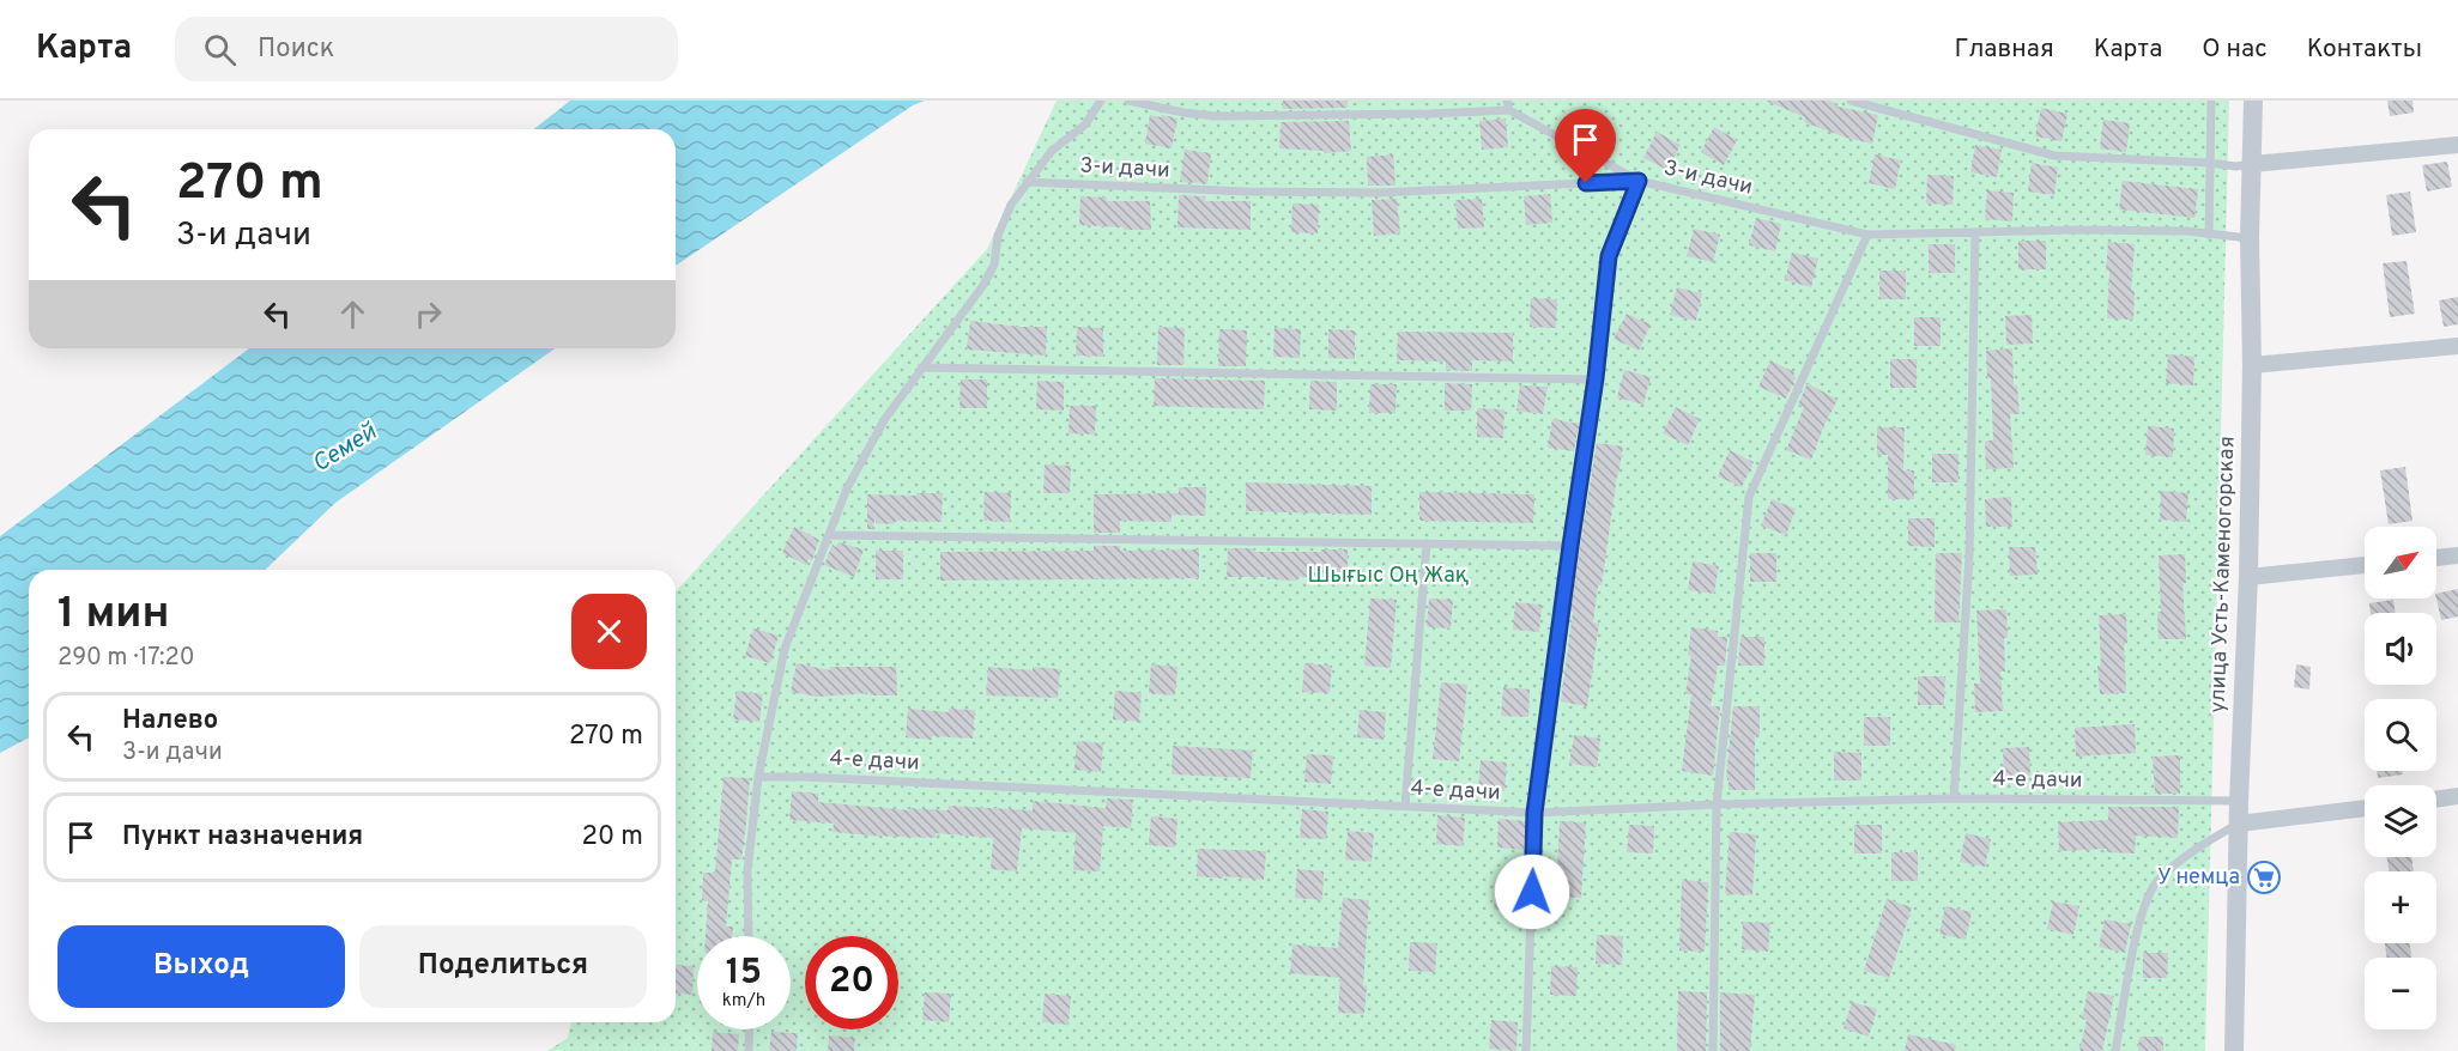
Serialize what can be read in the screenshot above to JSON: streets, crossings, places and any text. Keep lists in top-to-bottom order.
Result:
{
  "streets": {
    "street": ["улица Усть-Каменогорская"],
    "lane": ["3-и дачи", "4-е дачи"]
  },
  "crossings": [
    ["3-и дачи", "улица Усть-Каменогорская"],
    ["улица Усть-Каменогорская", "4-е дачи"]
  ],
  "water": ["Семей"],
  "parks": ["Шығыс Оң Жақ"],
  "places": {
    "supermarket": ["У немца"]
  },
  "north": "top right",
  "page": {
    "header": "Карта",
    "search": "Поиск",
    "nav": [
      "Главная",
      "Карта",
      "О нас",
      "Контакты"
    ],
    "turn": ["270 m", "3-и дачи"],
    "map_buttons": ["+", "−"],
    "heading": ["1 мин", "290 m · 17:20"],
    "list": [
      {
        "name": "Налево",
        "note": "3-и дачи",
        "value": "270 m"
      },
      {
        "name": "Пункт назначения",
        "value": "20 m"
      }
    ],
    "buttons": ["Выход", "Поделиться"],
    "speed": "15 km/h",
    "limit": "20"
  }
}
